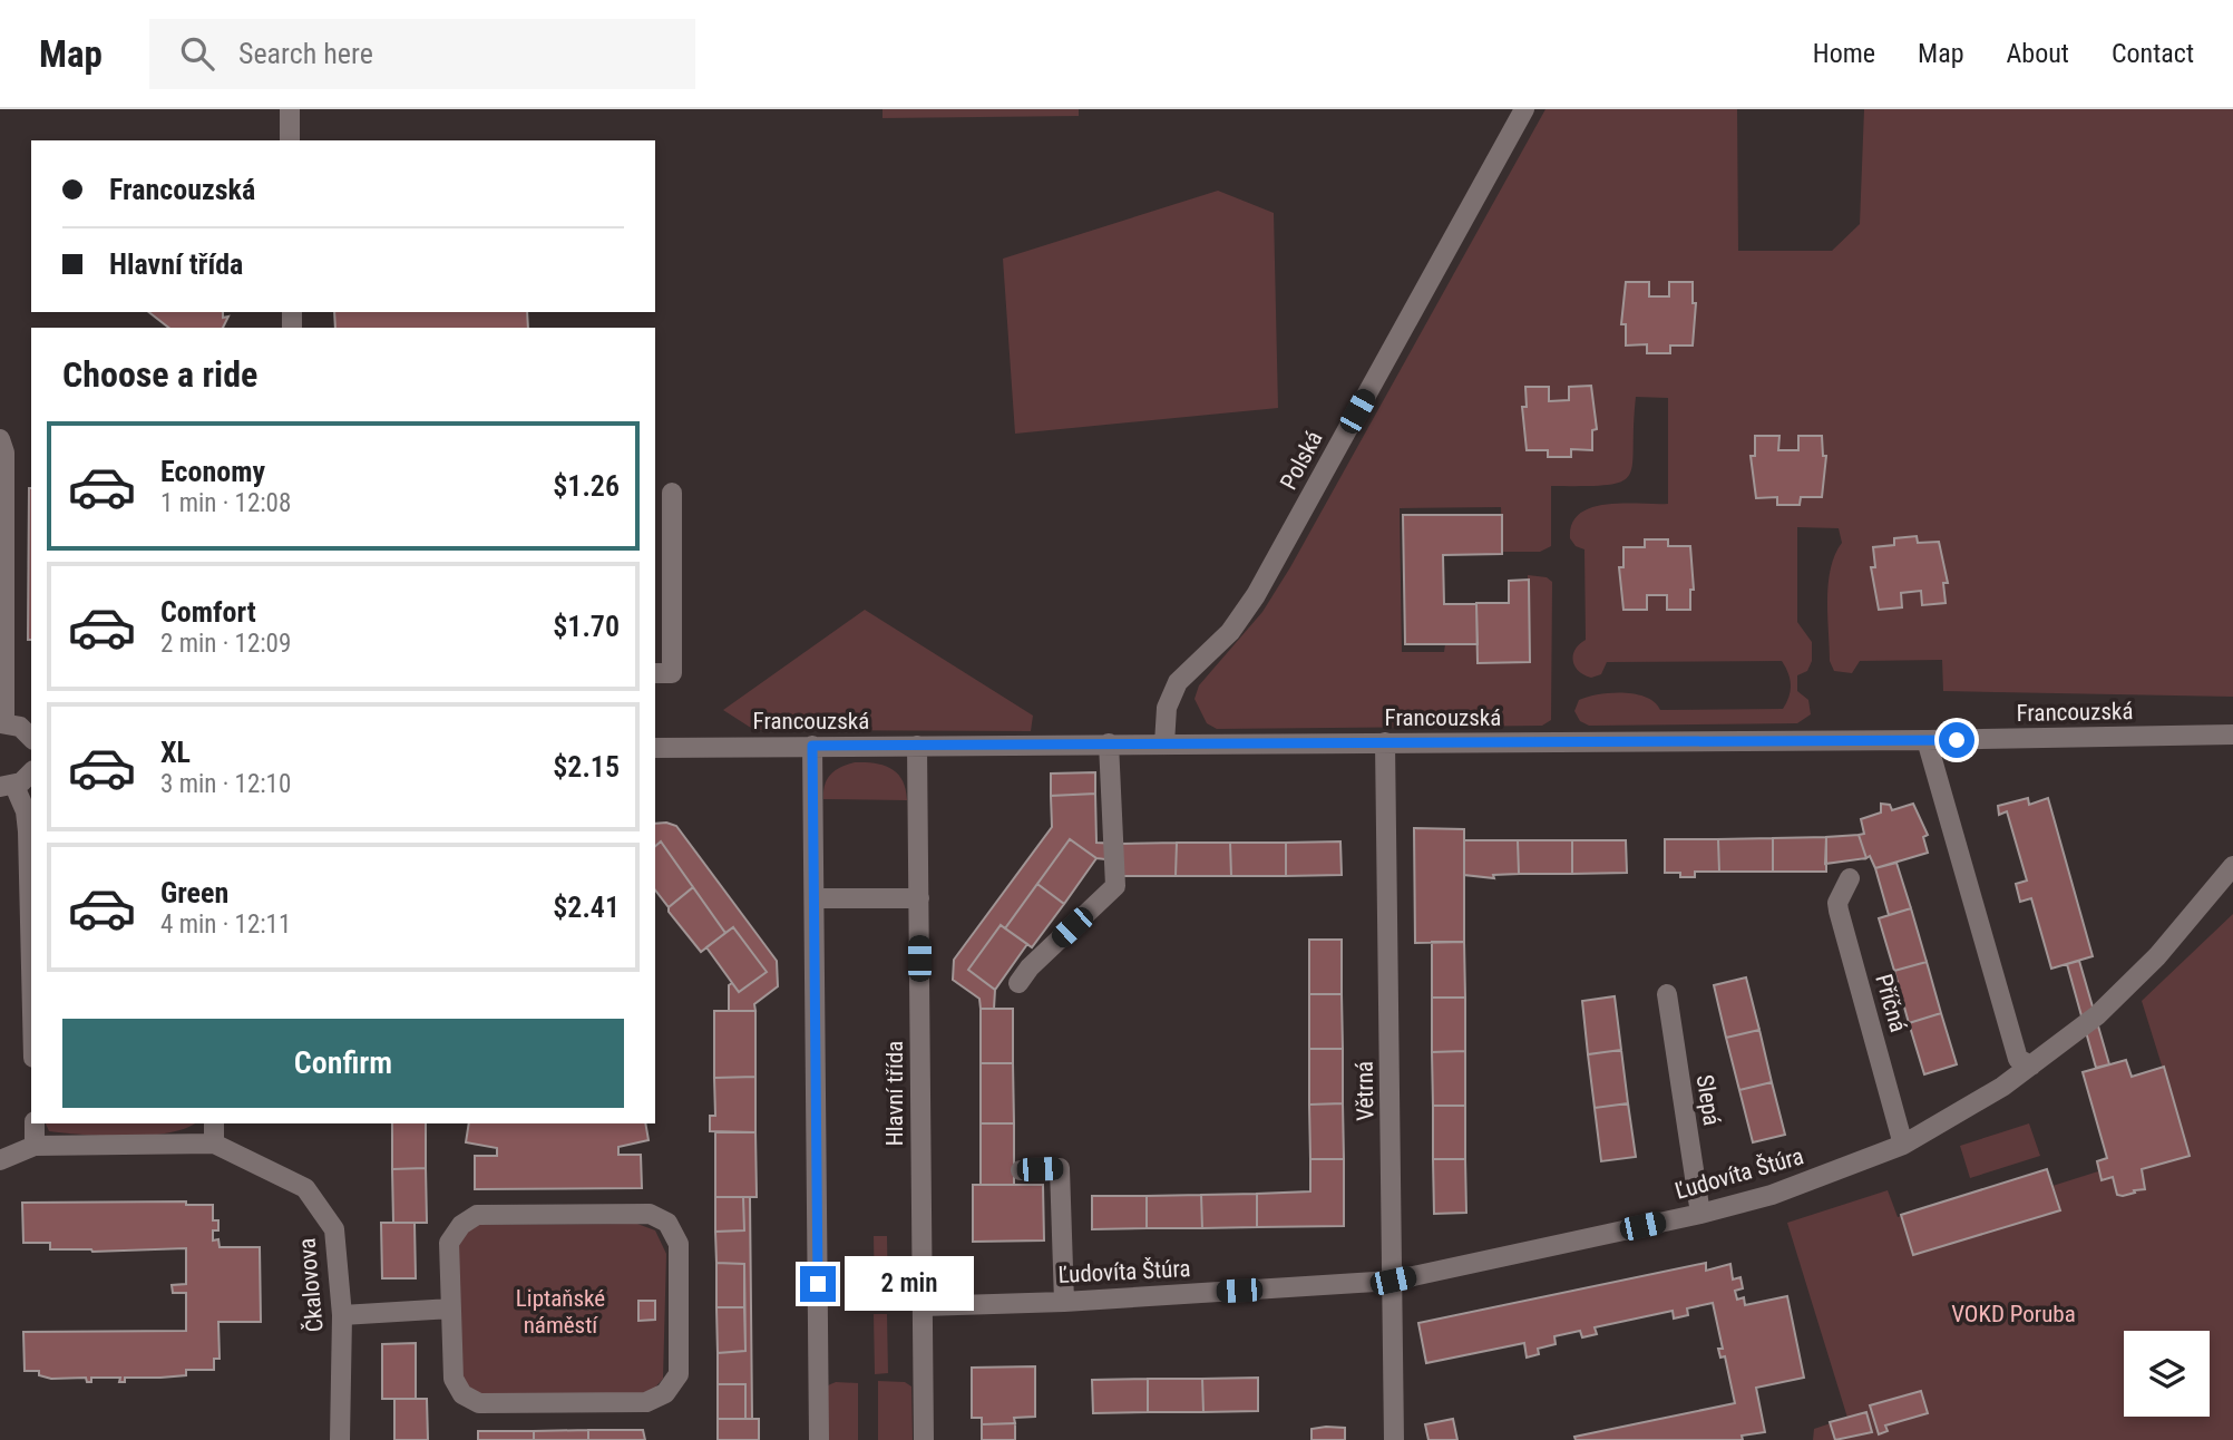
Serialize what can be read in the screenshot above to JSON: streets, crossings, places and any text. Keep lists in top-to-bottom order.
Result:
{
  "streets": {
    "street": [
      "Polská",
      "Francouzská",
      "Příčná",
      "Větrná",
      "Hlavní třída",
      "Slepá",
      "Ľudovíta Štúra",
      "Čkalovova"
    ]
  },
  "crossings": [
    ["Polská", "Francouzská"],
    ["Francouzská", "Větrná"],
    ["Francouzská", "Hlavní třída"],
    ["Příčná", "Ľudovíta Štúra"],
    ["Větrná", "Ľudovíta Štúra"],
    ["Hlavní třída", "Ľudovíta Štúra"],
    ["Slepá", "Ľudovíta Štúra"]
  ],
  "parks": ["Liptaňské náměstí", "VOKD Poruba"],
  "page": {
    "header": "Map",
    "search": "Search here",
    "nav": [
      "Home",
      "Map",
      "About",
      "Contact"
    ],
    "banner": ["Francouzská", "Hlavní třída"],
    "heading": "Choose a ride",
    "list": [
      {
        "name": "Economy",
        "note": "1 min · 12:08",
        "value": "$1.26"
      },
      {
        "name": "Comfort",
        "note": "2 min · 12:09",
        "value": "$1.70"
      },
      {
        "name": "XL",
        "note": "3 min · 12:10",
        "value": "$2.15"
      },
      {
        "name": "Green",
        "note": "4 min · 12:11",
        "value": "$2.41"
      }
    ],
    "buttons": "Confirm",
    "bubble": "2 min"
  }
}
